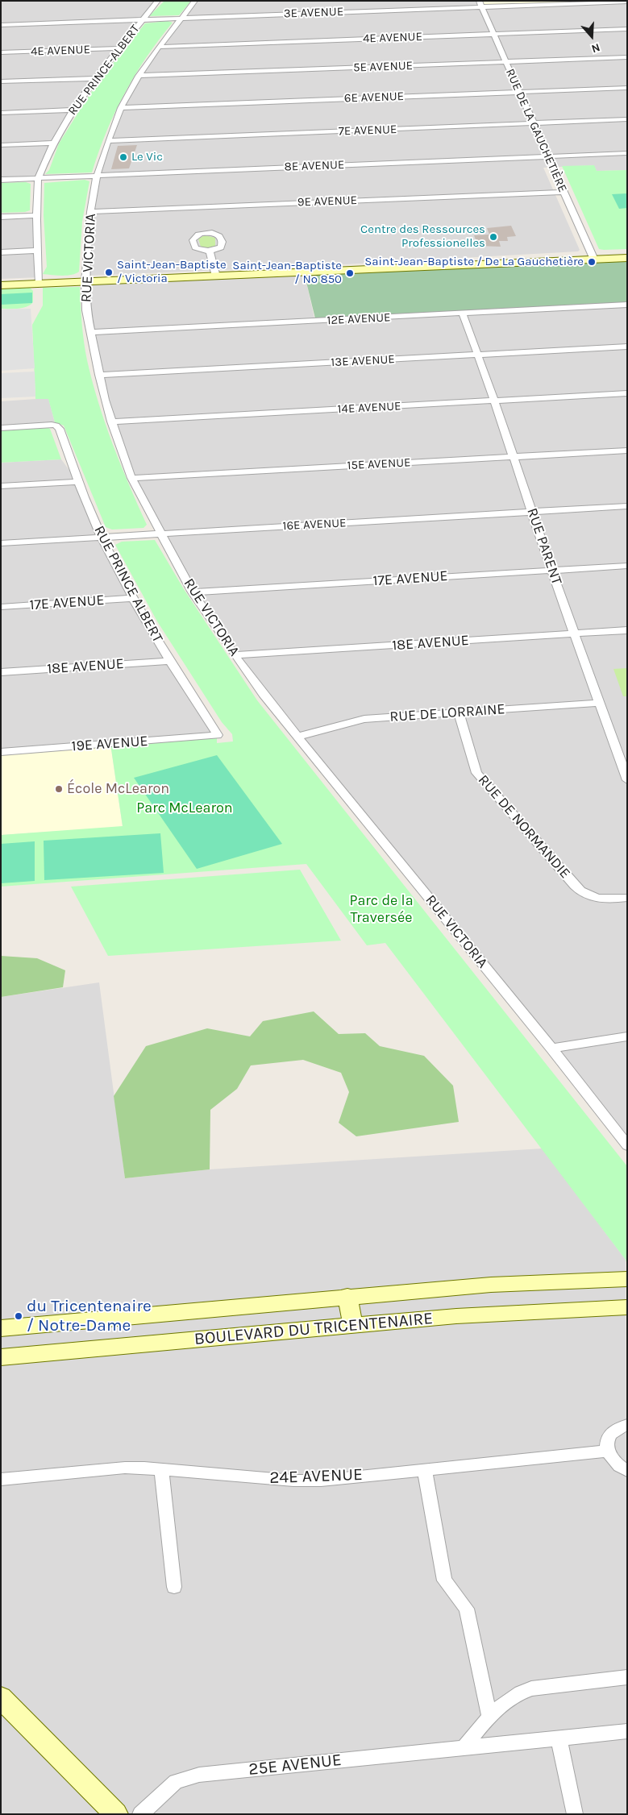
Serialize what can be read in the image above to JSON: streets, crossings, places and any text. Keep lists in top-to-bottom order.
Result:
{
  "streets": {
    "main road": ["BOULEVARD DU TRICENTENAIRE"],
    "street": [
      "3E AVENUE",
      "4E AVENUE",
      "5E AVENUE",
      "RUE PRINCE-ALBERT",
      "6E AVENUE",
      "7E AVENUE",
      "RUE DE LA GAUCHETIÈRE",
      "8E AVENUE",
      "9E AVENUE",
      "RUE VICTORIA",
      "12E AVENUE",
      "13E AVENUE",
      "14E AVENUE",
      "15E AVENUE",
      "16E AVENUE",
      "RUE PARENT",
      "17E AVENUE",
      "RUE PRINCE ALBERT",
      "18E AVENUE",
      "RUE DE LORRAINE",
      "19E AVENUE",
      "RUE DE NORMANDIE",
      "24E AVENUE",
      "25E AVENUE"
    ]
  },
  "crossings": [
    ["3E AVENUE", "RUE PRINCE-ALBERT"],
    ["3E AVENUE", "RUE DE LA GAUCHETIÈRE"],
    ["3E AVENUE", "RUE VICTORIA"],
    ["4E AVENUE", "RUE PRINCE-ALBERT"],
    ["4E AVENUE", "RUE DE LA GAUCHETIÈRE"],
    ["4E AVENUE", "RUE VICTORIA"],
    ["5E AVENUE", "RUE DE LA GAUCHETIÈRE"],
    ["5E AVENUE", "RUE VICTORIA"],
    ["RUE PRINCE-ALBERT", "8E AVENUE"],
    ["6E AVENUE", "RUE DE LA GAUCHETIÈRE"],
    ["6E AVENUE", "RUE VICTORIA"],
    ["7E AVENUE", "RUE DE LA GAUCHETIÈRE"],
    ["7E AVENUE", "RUE VICTORIA"],
    ["RUE DE LA GAUCHETIÈRE", "8E AVENUE"],
    ["RUE DE LA GAUCHETIÈRE", "9E AVENUE"],
    ["8E AVENUE", "RUE VICTORIA"],
    ["9E AVENUE", "RUE VICTORIA"],
    ["RUE VICTORIA", "12E AVENUE"],
    ["RUE VICTORIA", "13E AVENUE"],
    ["RUE VICTORIA", "14E AVENUE"],
    ["RUE VICTORIA", "15E AVENUE"],
    ["RUE VICTORIA", "16E AVENUE"],
    ["RUE VICTORIA", "17E AVENUE"],
    ["RUE VICTORIA", "18E AVENUE"],
    ["RUE VICTORIA", "RUE DE LORRAINE"],
    ["12E AVENUE", "RUE PARENT"],
    ["13E AVENUE", "RUE PARENT"],
    ["14E AVENUE", "RUE PARENT"],
    ["15E AVENUE", "RUE PARENT"],
    ["16E AVENUE", "RUE PARENT"],
    ["16E AVENUE", "RUE PRINCE ALBERT"],
    ["RUE PARENT", "17E AVENUE"],
    ["RUE PARENT", "18E AVENUE"],
    ["RUE PARENT", "RUE DE LORRAINE"],
    ["17E AVENUE", "RUE PRINCE ALBERT"],
    ["RUE PRINCE ALBERT", "18E AVENUE"],
    ["RUE PRINCE ALBERT", "19E AVENUE"],
    ["RUE DE LORRAINE", "RUE DE NORMANDIE"]
  ],
  "parks": ["Parc McLearon", "Parc de la Traversée"],
  "places": [
    "Le Vic",
    "Centre des Ressources Professionelles",
    "Saint-Jean-Baptiste / De La Gauchetière",
    "Saint-Jean-Baptiste / Victoria",
    "Saint-Jean-Baptiste / No 850",
    "École McLearon",
    "du Tricentenaire / Notre-Dame"
  ],
  "north": "bottom"
}
